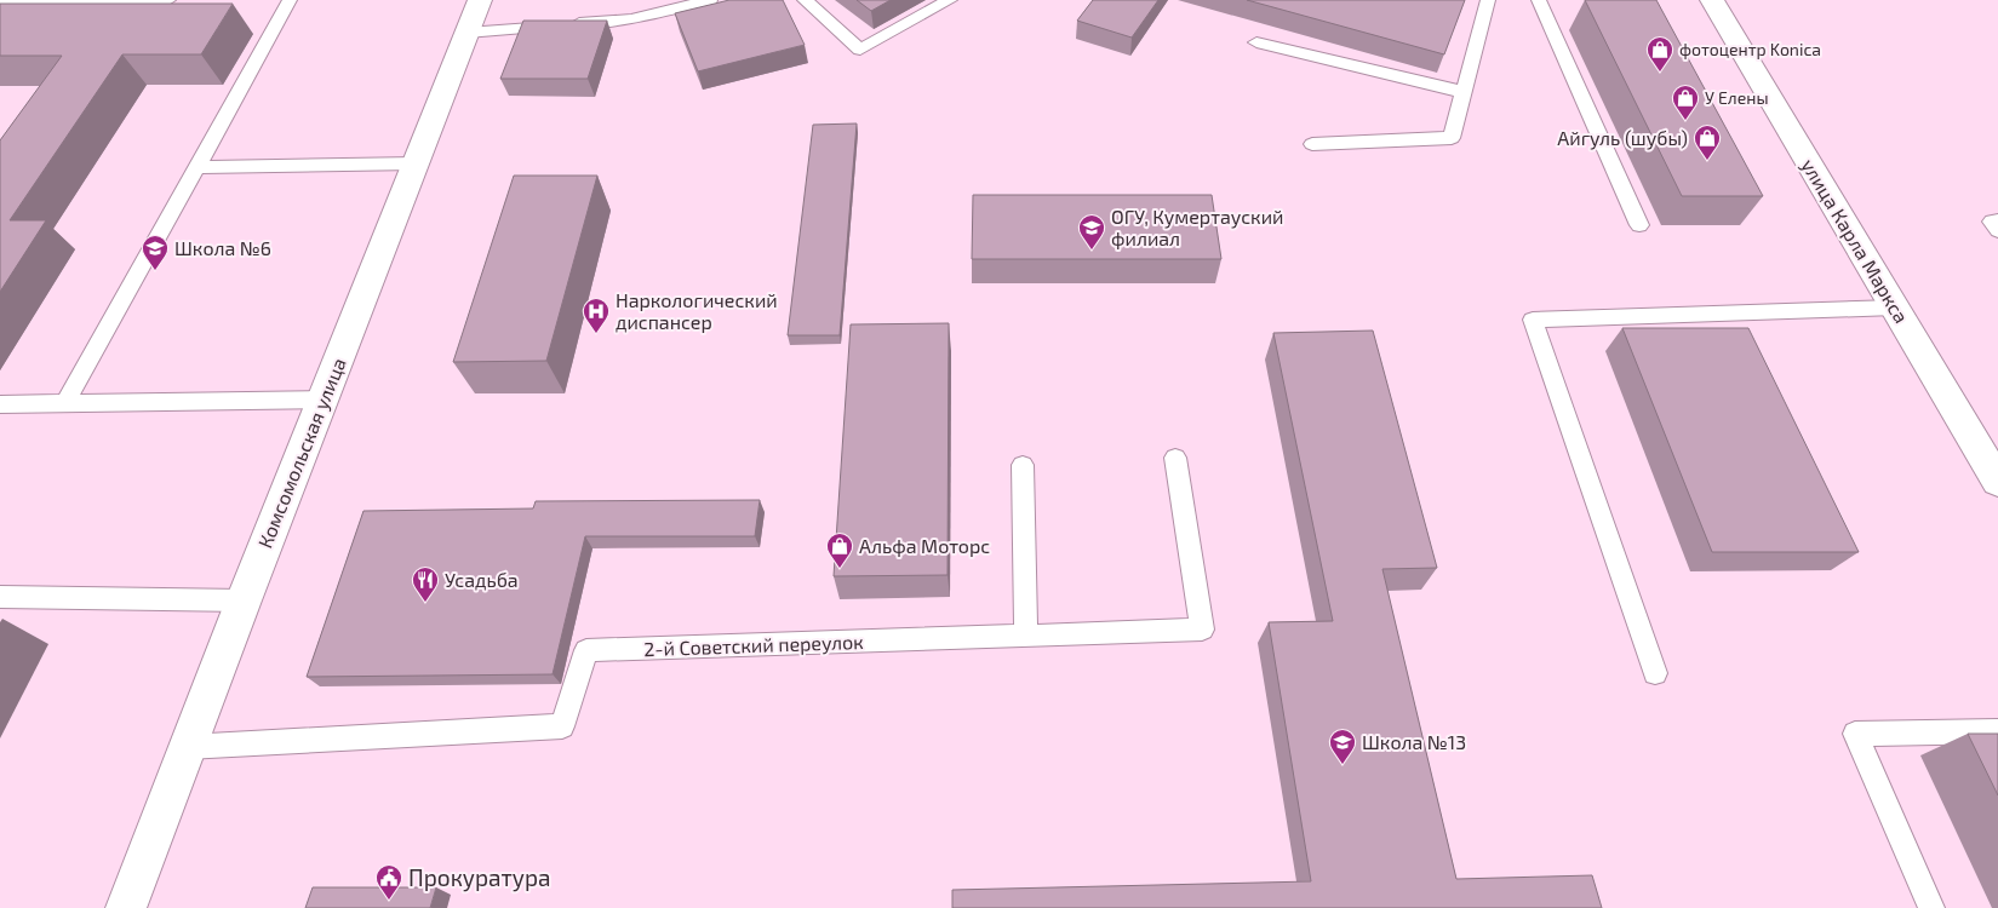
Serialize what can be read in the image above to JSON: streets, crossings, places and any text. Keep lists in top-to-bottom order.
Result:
{
  "streets": {
    "street": ["улица Карла Маркса", "Комсомольская улица"],
    "lane": ["2-й Советский переулок"]
  },
  "crossings": [
    ["Комсомольская улица", "2-й Советский переулок"]
  ],
  "places": {
    "shop": [
      "фотоцентр Konica",
      "У Елены",
      "Айгуль (шубы)",
      "Альфа Моторс"
    ],
    "school or university": ["ОГУ, Кумертауский филиал", "Школа №6", "Школа №13"],
    "hospital": ["Наркологический диспансер"],
    "restaurant": ["Усадьба"],
    "public building": ["Прокуратура"]
  }
}
